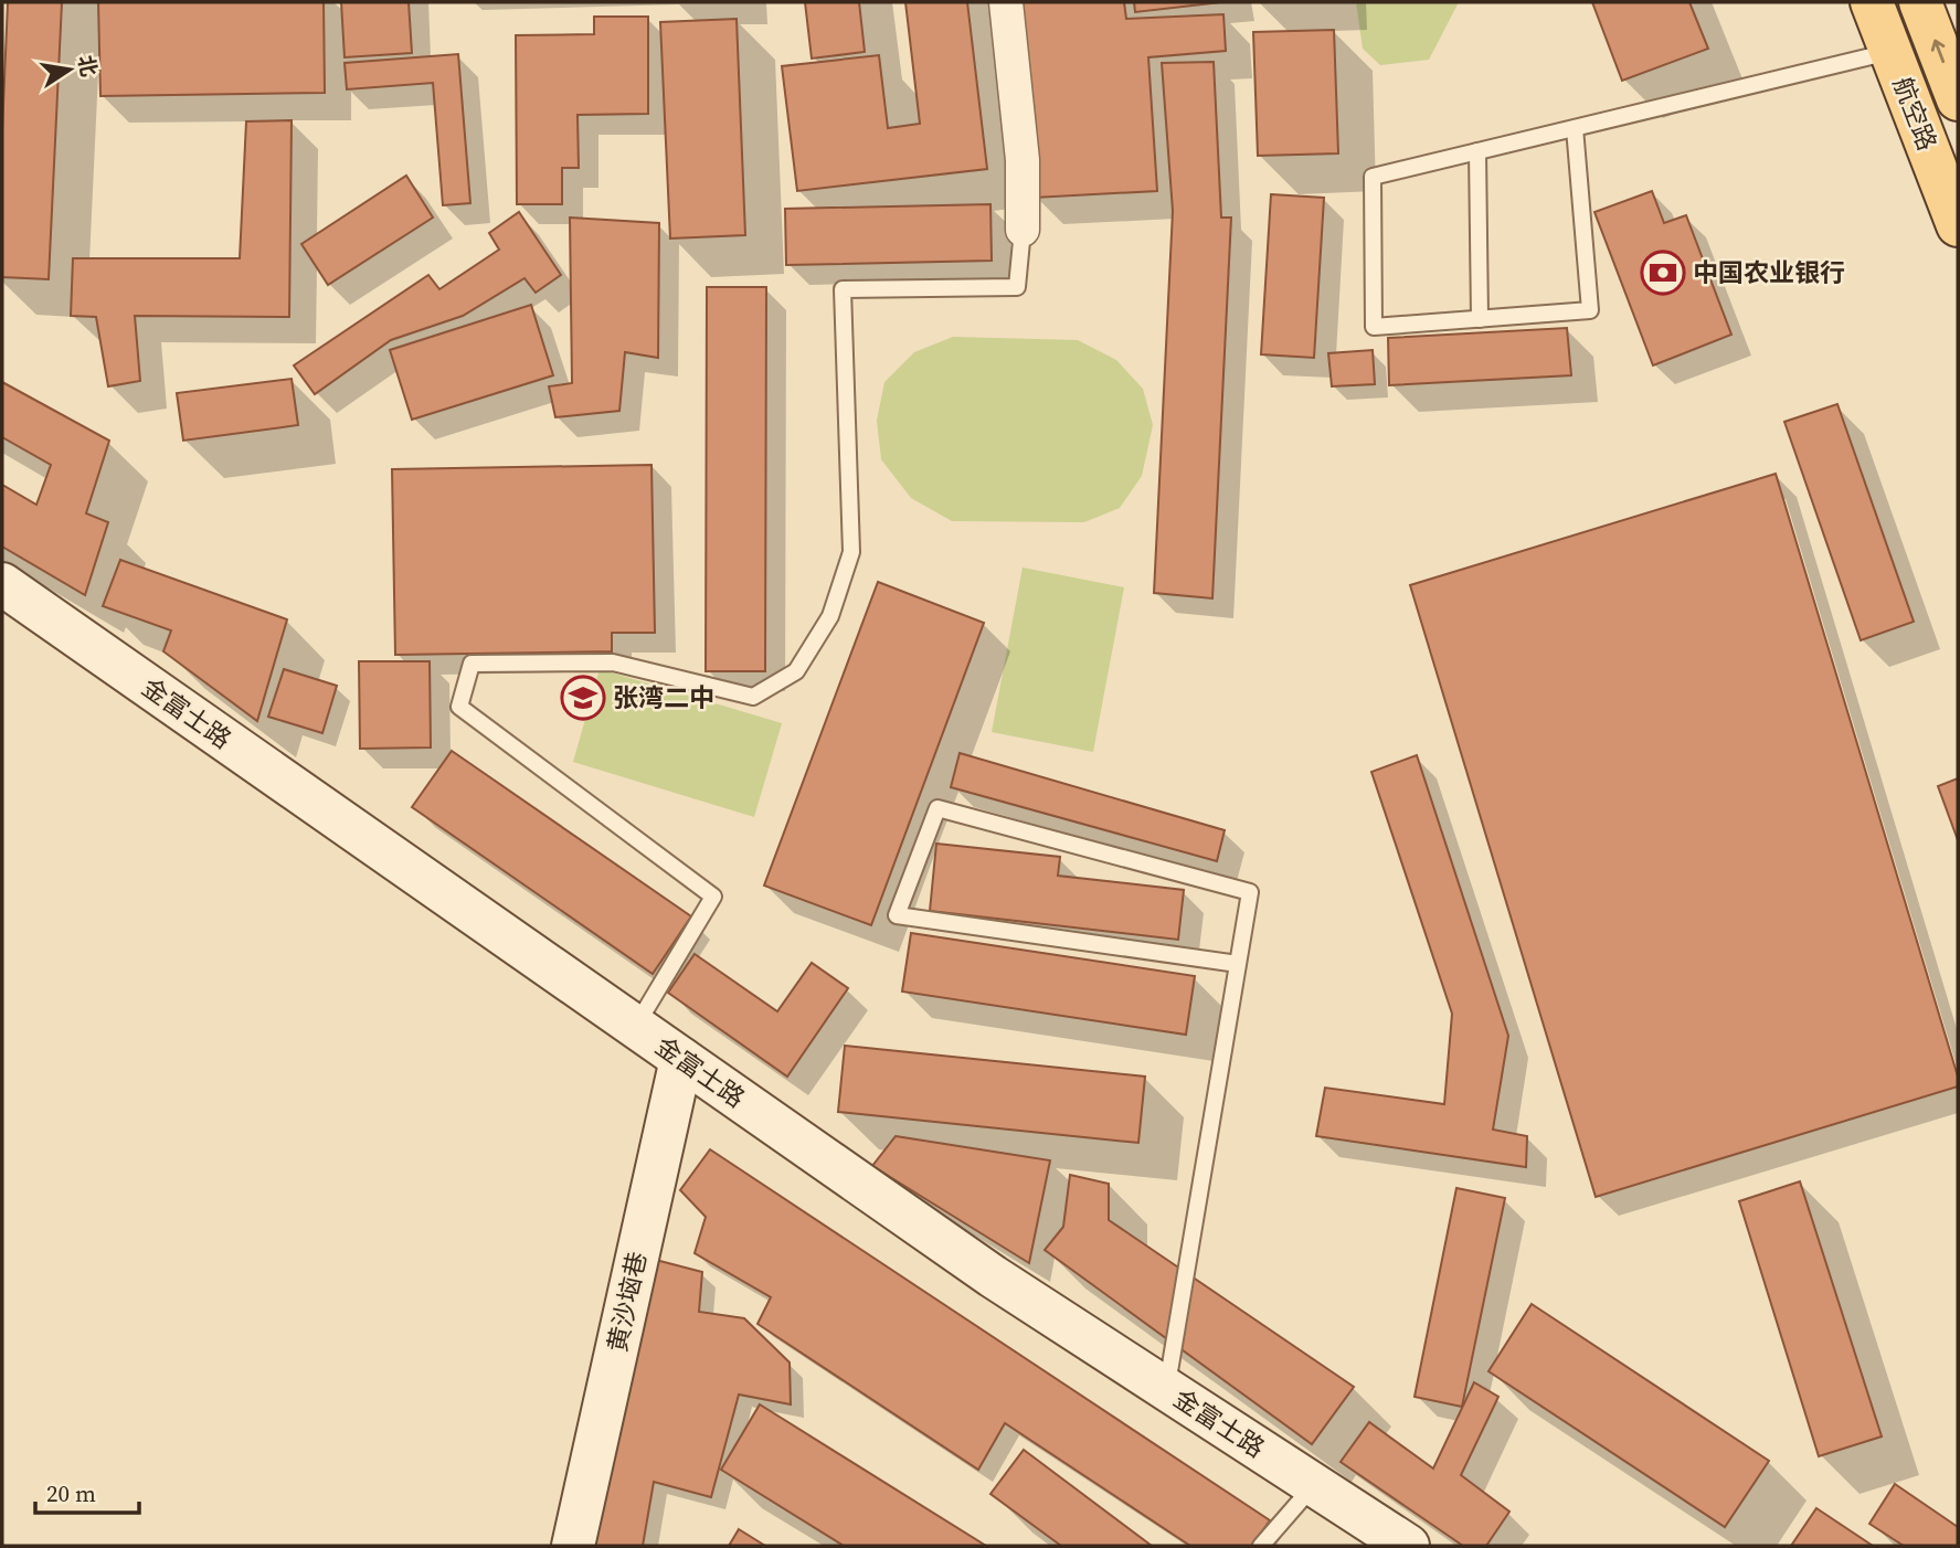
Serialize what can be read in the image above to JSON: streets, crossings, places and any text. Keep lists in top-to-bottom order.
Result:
{
  "streets": {
    "main road": ["航空路"],
    "street": ["金富士路", "黄沙垴巷"]
  },
  "crossings": [
    ["金富士路", "黄沙垴巷"]
  ],
  "places": {
    "bank": ["中国农业银行"],
    "school or university": ["张湾二中"]
  },
  "scale_bar": "20 m",
  "north": "right"
}
